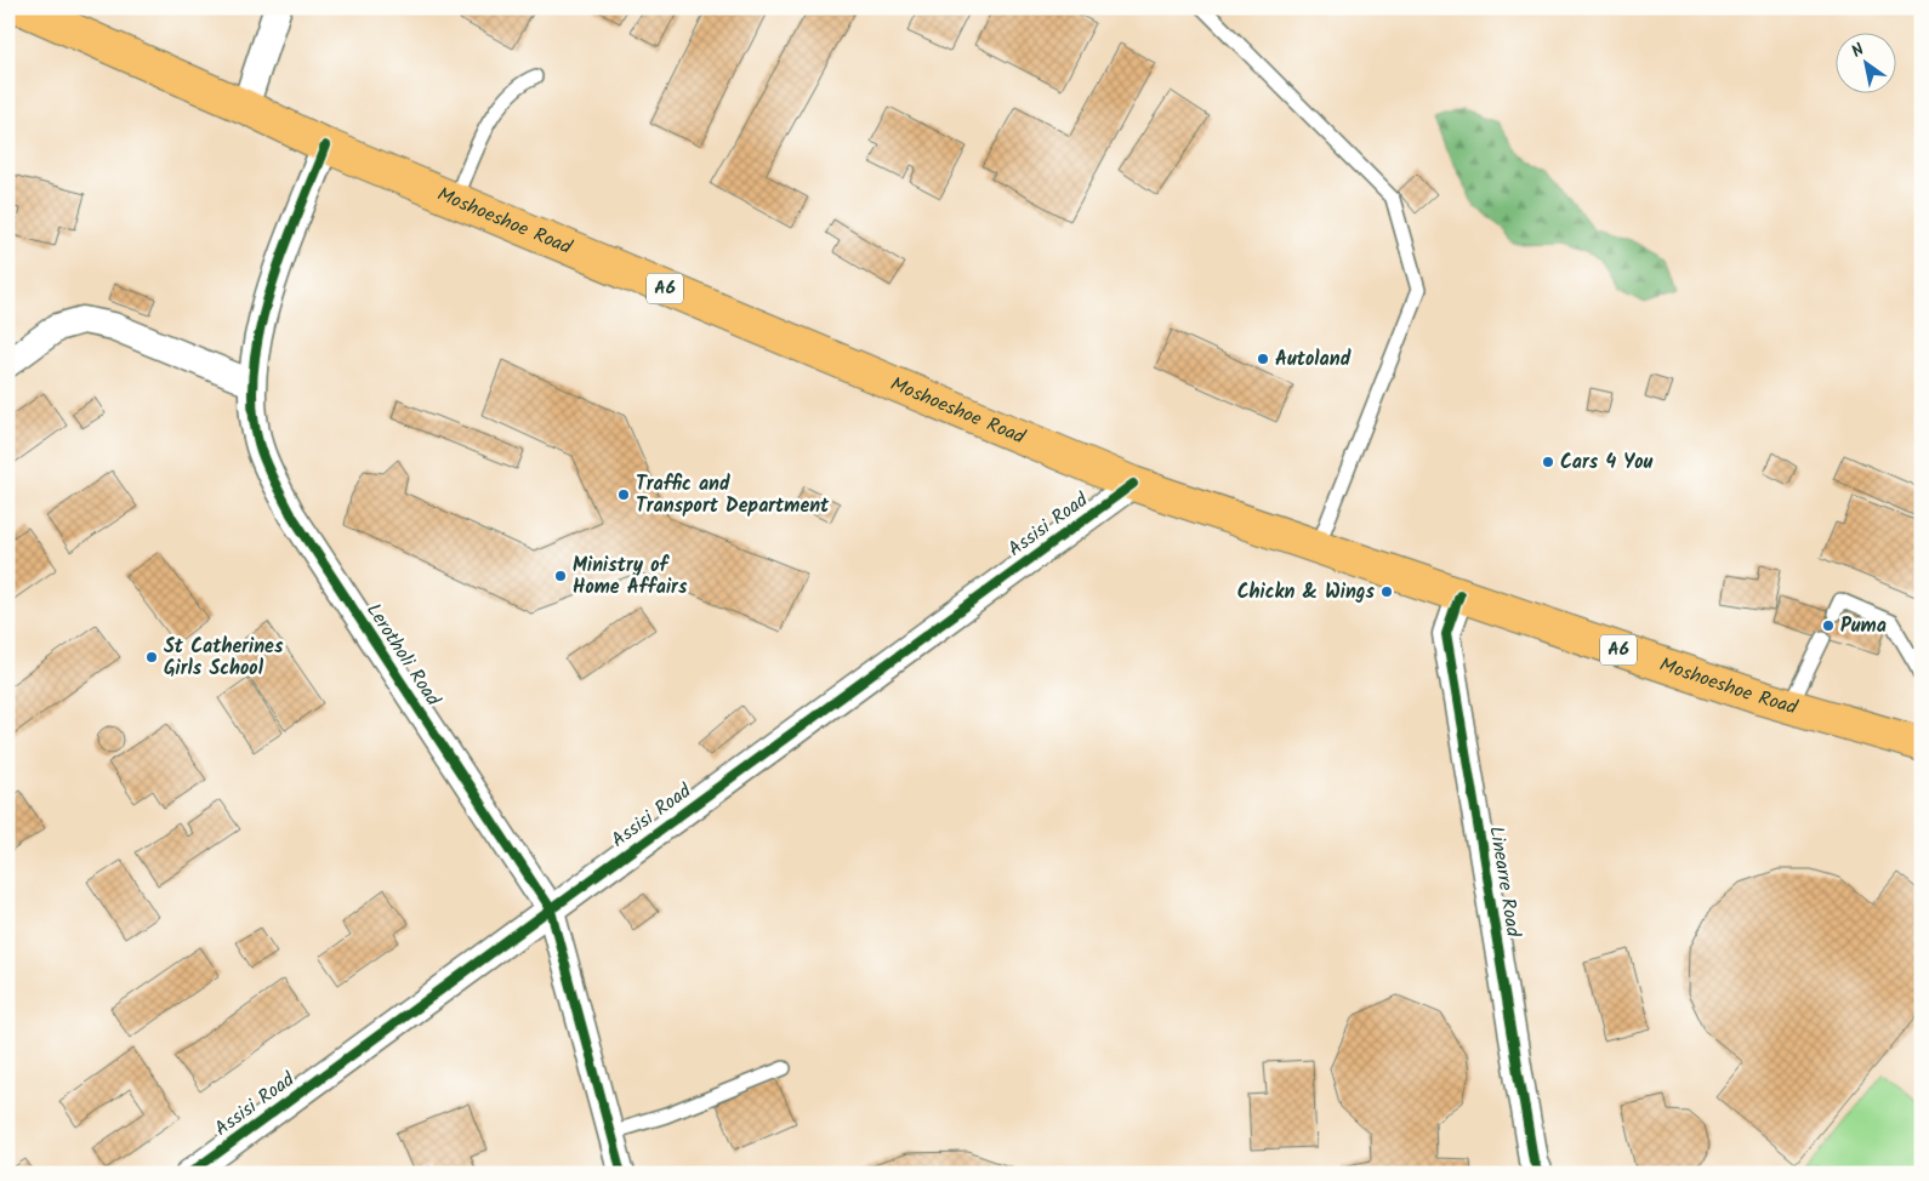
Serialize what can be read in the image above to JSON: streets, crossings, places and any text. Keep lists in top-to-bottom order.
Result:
{
  "streets": {
    "main road": ["Moshoeshoe Road", "A6"],
    "street": ["Assisi Road", "Lerotholi Road", "Linearre Road"]
  },
  "crossings": [
    ["Moshoeshoe Road", "Assisi Road"],
    ["Moshoeshoe Road", "Lerotholi Road"],
    ["Moshoeshoe Road", "Linearre Road"],
    ["Assisi Road", "Lerotholi Road"]
  ],
  "places": [
    "Autoland",
    "Cars 4 You",
    "Traffic and Transport Department",
    "Ministry of Home Affairs",
    "Chickn & Wings",
    "Puma",
    "St Catherines Girls School"
  ],
  "north": "top left"
}
